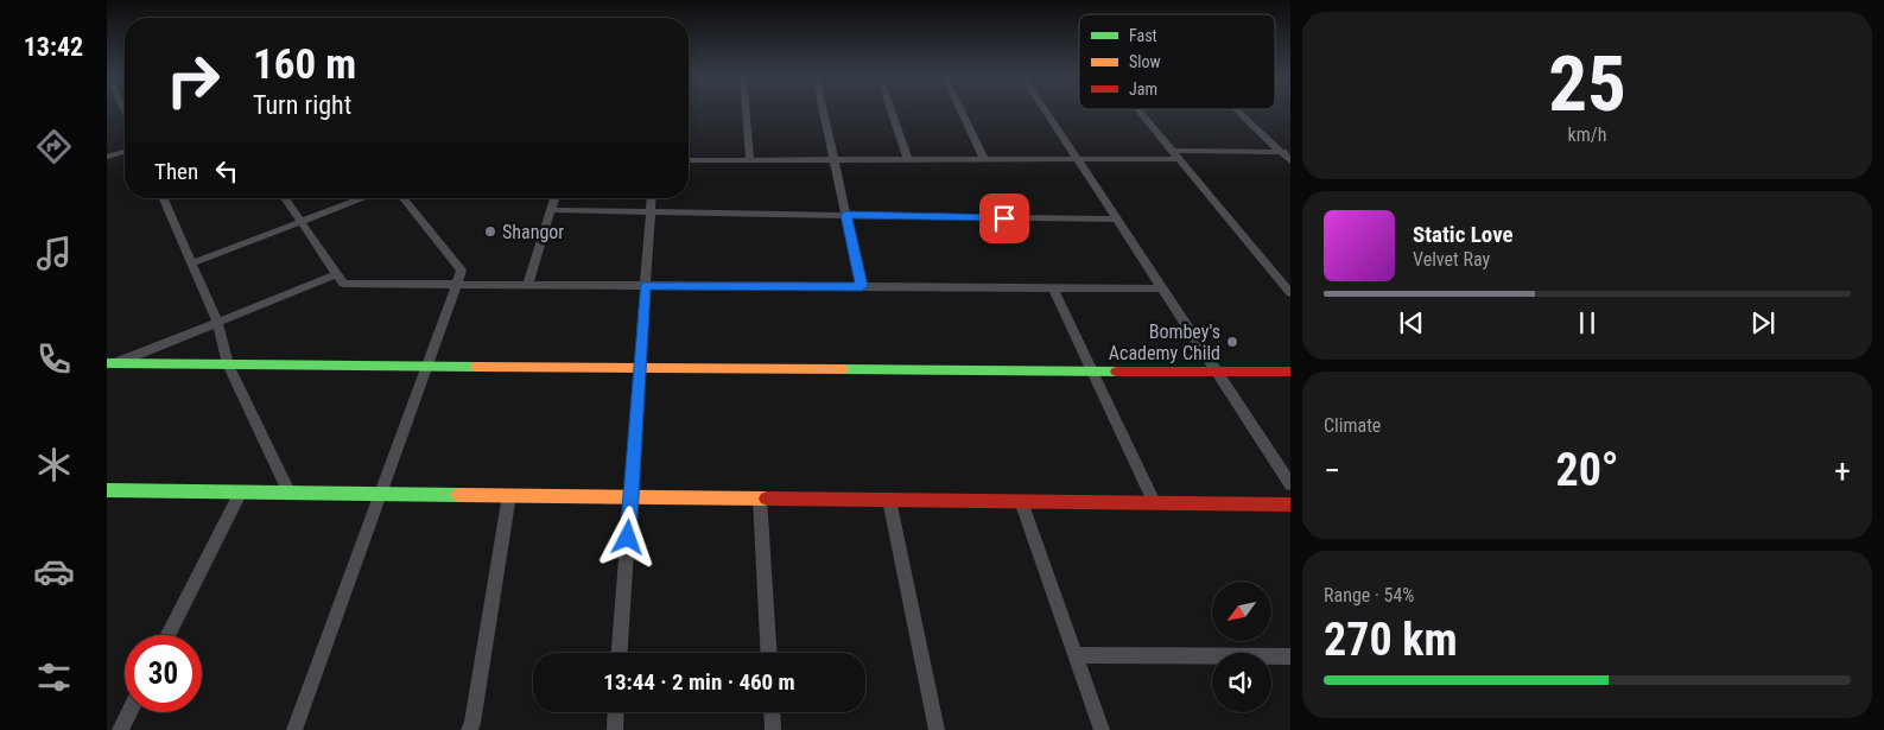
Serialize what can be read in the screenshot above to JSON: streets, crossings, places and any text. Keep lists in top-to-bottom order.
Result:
{
  "places": ["Shangor", "Bombey's Academy Child"],
  "legend": ["Fast", "Slow", "Jam"],
  "north": "bottom left",
  "page": {
    "tabs": "13:42",
    "tile": [
      ["25", "km/h"],
      "Climate",
      ["Range · 54%", "270 km"]
    ],
    "turn": ["160 m", "Turn right"],
    "then": "Then",
    "song": ["Static Love", "Velvet Ray"],
    "heat": ["−", "20°", "+"],
    "limit": "30",
    "trip": "13:44 · 2 min · 460 m"
  }
}
